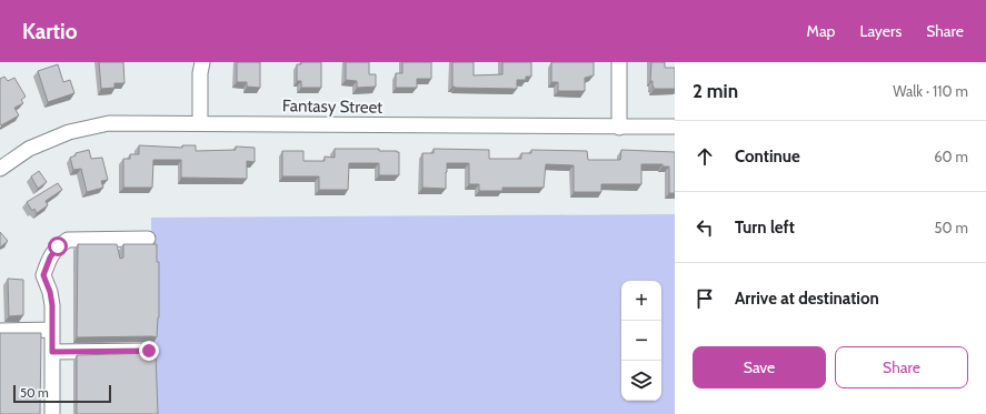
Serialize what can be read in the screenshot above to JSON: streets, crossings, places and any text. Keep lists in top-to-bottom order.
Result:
{
  "streets": {
    "street": ["Fantasy Street"]
  },
  "scale_bar": "50 m",
  "page": {
    "header": "Kartio",
    "nav": ["Map", "Layers", "Share"],
    "heading": ["2 min", "Walk · 110 m"],
    "list": [
      ["Continue", "60 m"],
      ["Turn left", "50 m"],
      "Arrive at destination"
    ],
    "map_buttons": ["+", "−"],
    "buttons": ["Save", "Share"],
    "scale": "50 m"
  }
}
